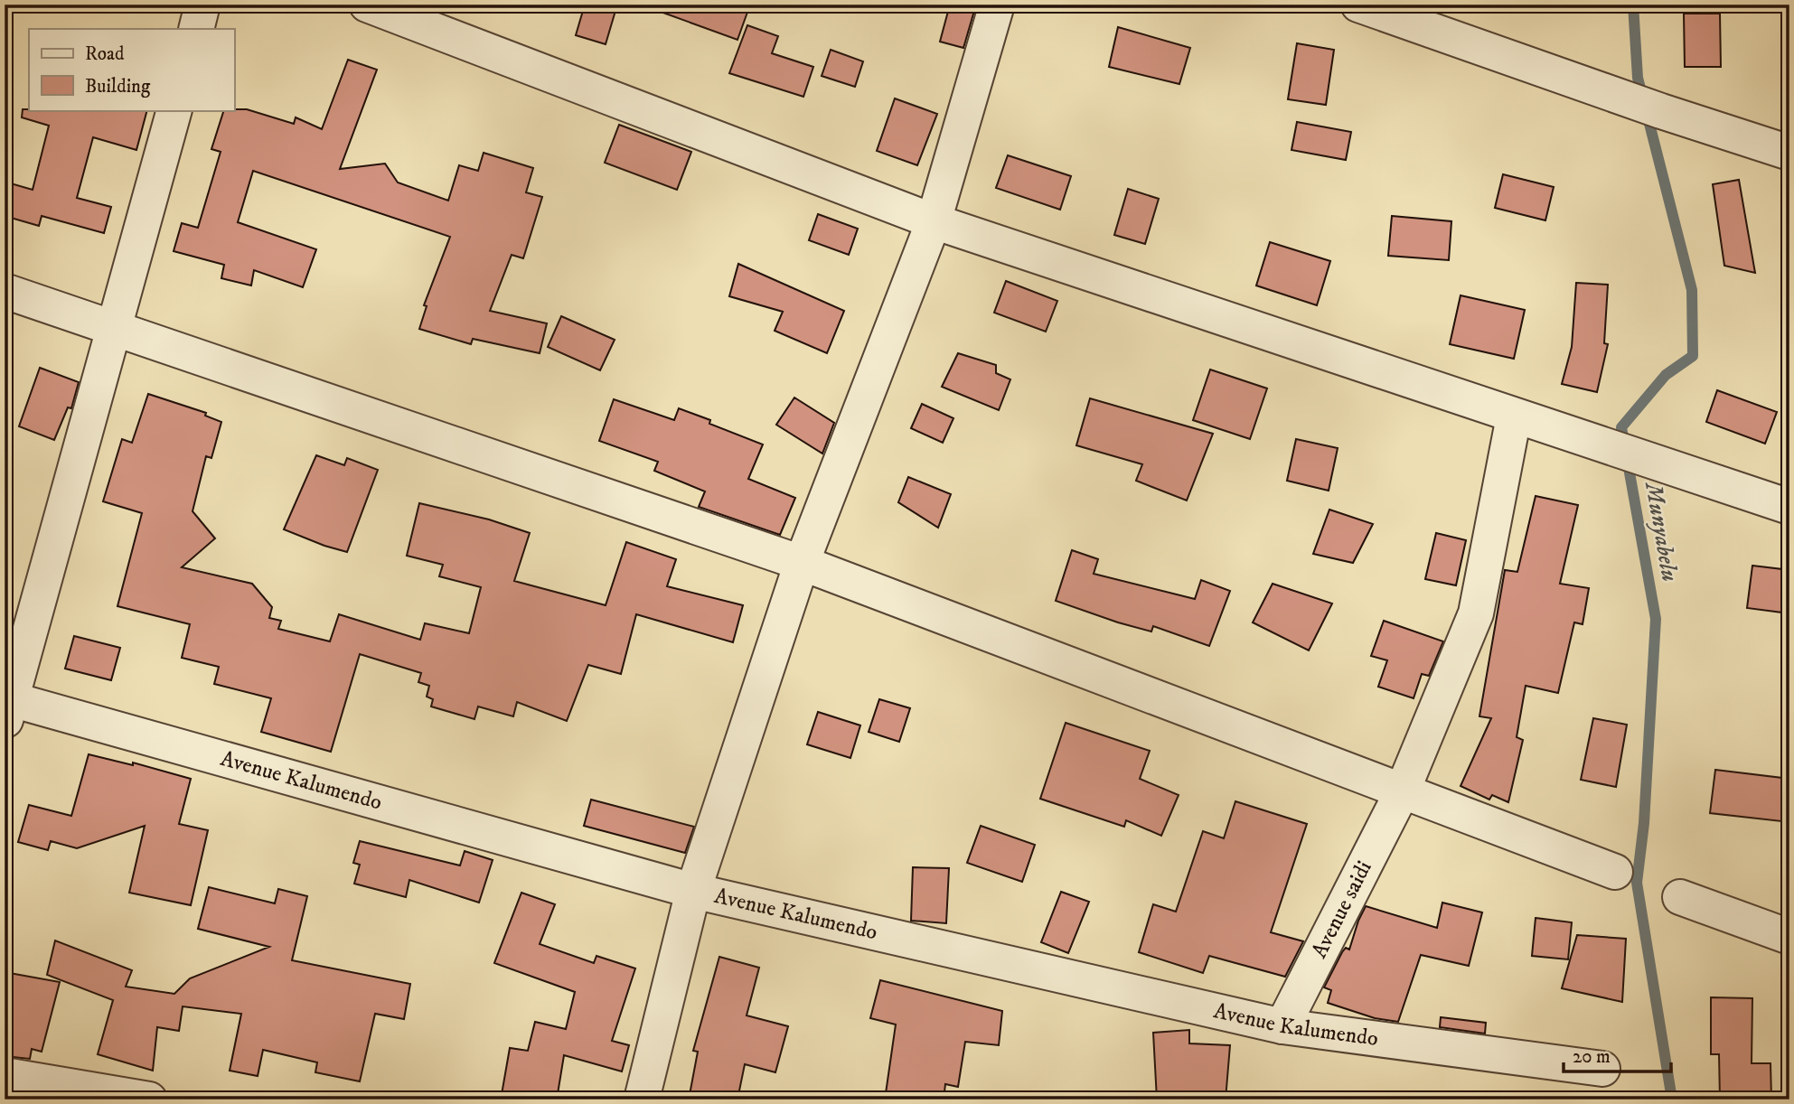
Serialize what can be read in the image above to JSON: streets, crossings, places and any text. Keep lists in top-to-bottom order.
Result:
{
  "streets": {
    "street": ["Avenue Kalumendo", "Avenue saidi"]
  },
  "crossings": [
    ["Avenue Kalumendo", "Avenue saidi"]
  ],
  "water": ["Munyabelu"],
  "legend": ["Road", "Building"],
  "scale_bar": "20 m"
}
